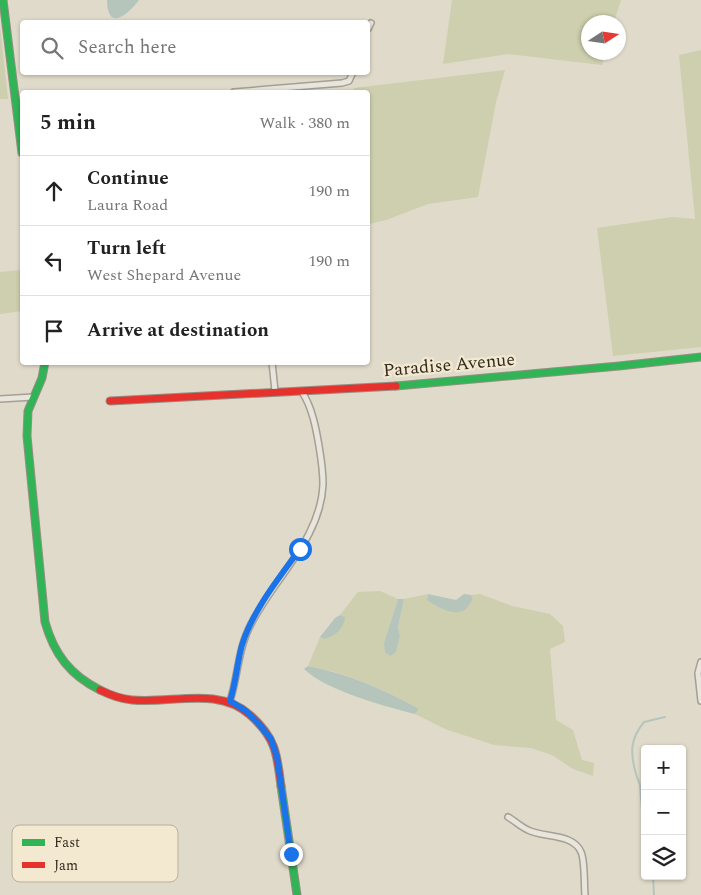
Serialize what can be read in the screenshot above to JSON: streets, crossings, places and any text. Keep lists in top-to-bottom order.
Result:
{
  "streets": {
    "street": ["Paradise Avenue"]
  },
  "legend": ["Fast", "Jam"],
  "north": "right",
  "page": {
    "search": "Search here",
    "heading": ["5 min", "Walk · 380 m"],
    "list": [
      ["Continue", "Laura Road", "190 m"],
      ["Turn left", "West Shepard Avenue", "190 m"],
      "Arrive at destination"
    ],
    "map_buttons": ["+", "−"]
  }
}
